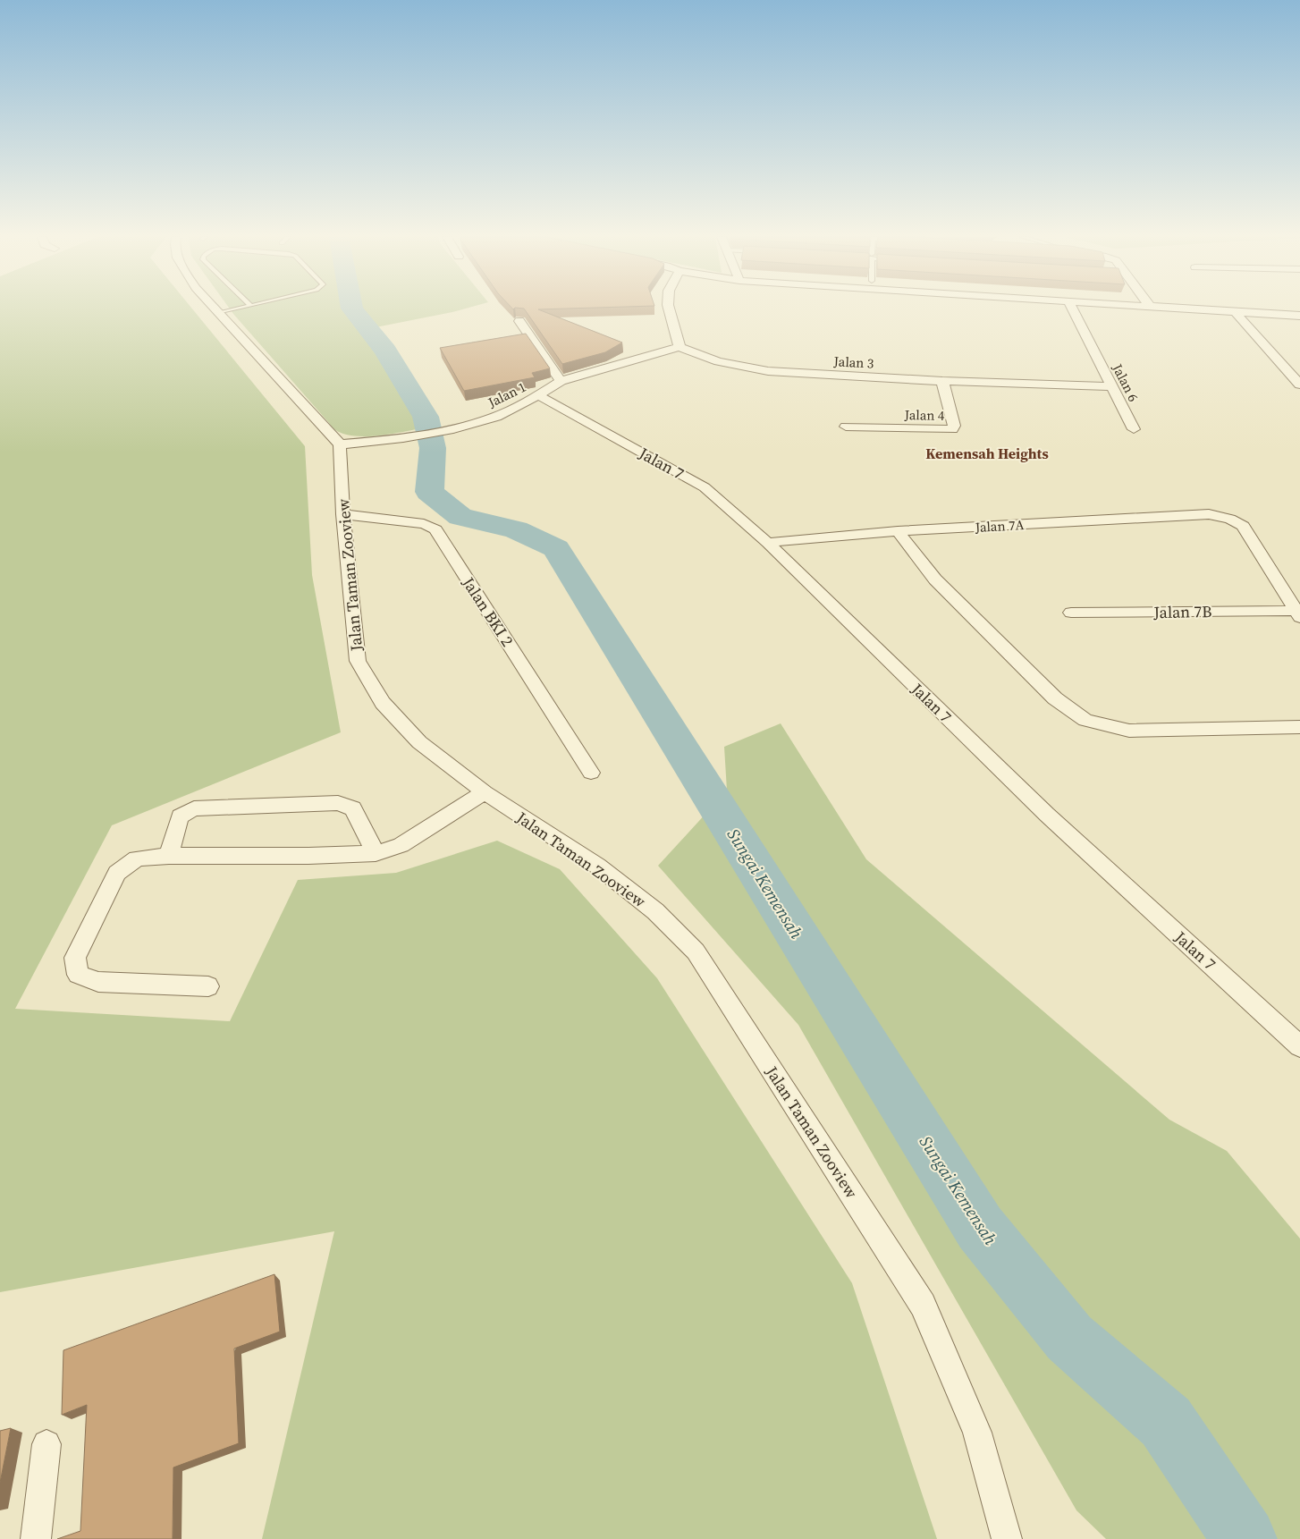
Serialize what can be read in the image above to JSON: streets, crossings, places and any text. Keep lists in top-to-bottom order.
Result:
{
  "streets": {
    "street": [
      "Jalan 3",
      "Jalan 6",
      "Jalan 1",
      "Jalan 4",
      "Jalan 7",
      "Jalan 7A",
      "Jalan Taman Zooview",
      "Jalan BKI 2",
      "Jalan 7B"
    ]
  },
  "crossings": [
    ["Jalan 3", "Jalan 6"],
    ["Jalan 3", "Jalan 1"],
    ["Jalan 3", "Jalan 4"],
    ["Jalan 1", "Jalan 7"],
    ["Jalan 1", "Jalan Taman Zooview"],
    ["Jalan 7", "Jalan 7A"],
    ["Jalan 7A", "Jalan 7B"],
    ["Jalan Taman Zooview", "Jalan BKI 2"]
  ],
  "districts": ["Kemensah Heights"],
  "water": ["Sungai Kemensah"]
}
